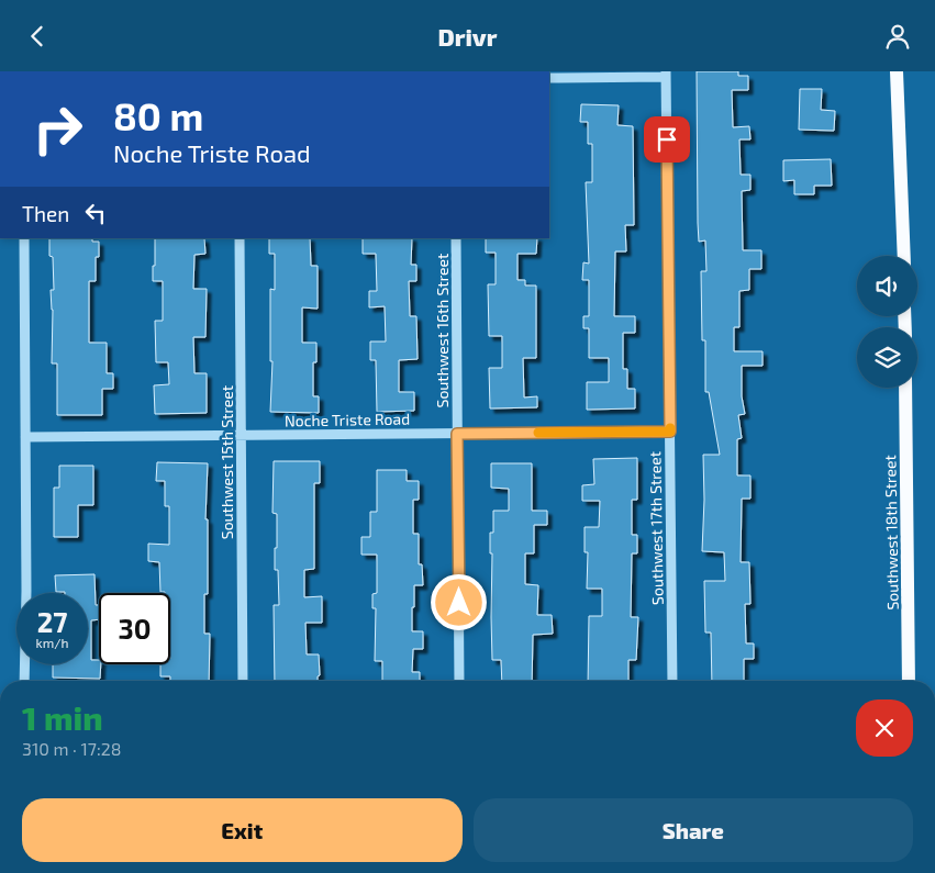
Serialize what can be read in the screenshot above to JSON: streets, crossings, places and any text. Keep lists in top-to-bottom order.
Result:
{
  "streets": {
    "main road": ["Southwest 18th Street"],
    "street": [
      "Southwest 16th Street",
      "Noche Triste Road",
      "Southwest 15th Street",
      "Southwest 17th Street"
    ]
  },
  "crossings": [
    ["Southwest 16th Street", "Noche Triste Road"],
    ["Noche Triste Road", "Southwest 15th Street"],
    ["Noche Triste Road", "Southwest 17th Street"]
  ],
  "page": {
    "header": "Drivr",
    "turn": ["80 m", "Noche Triste Road"],
    "then": "Then",
    "speed": "27 km/h",
    "limit": "30",
    "heading": ["1 min", "310 m · 17:28"],
    "buttons": ["Exit", "Share"]
  }
}
